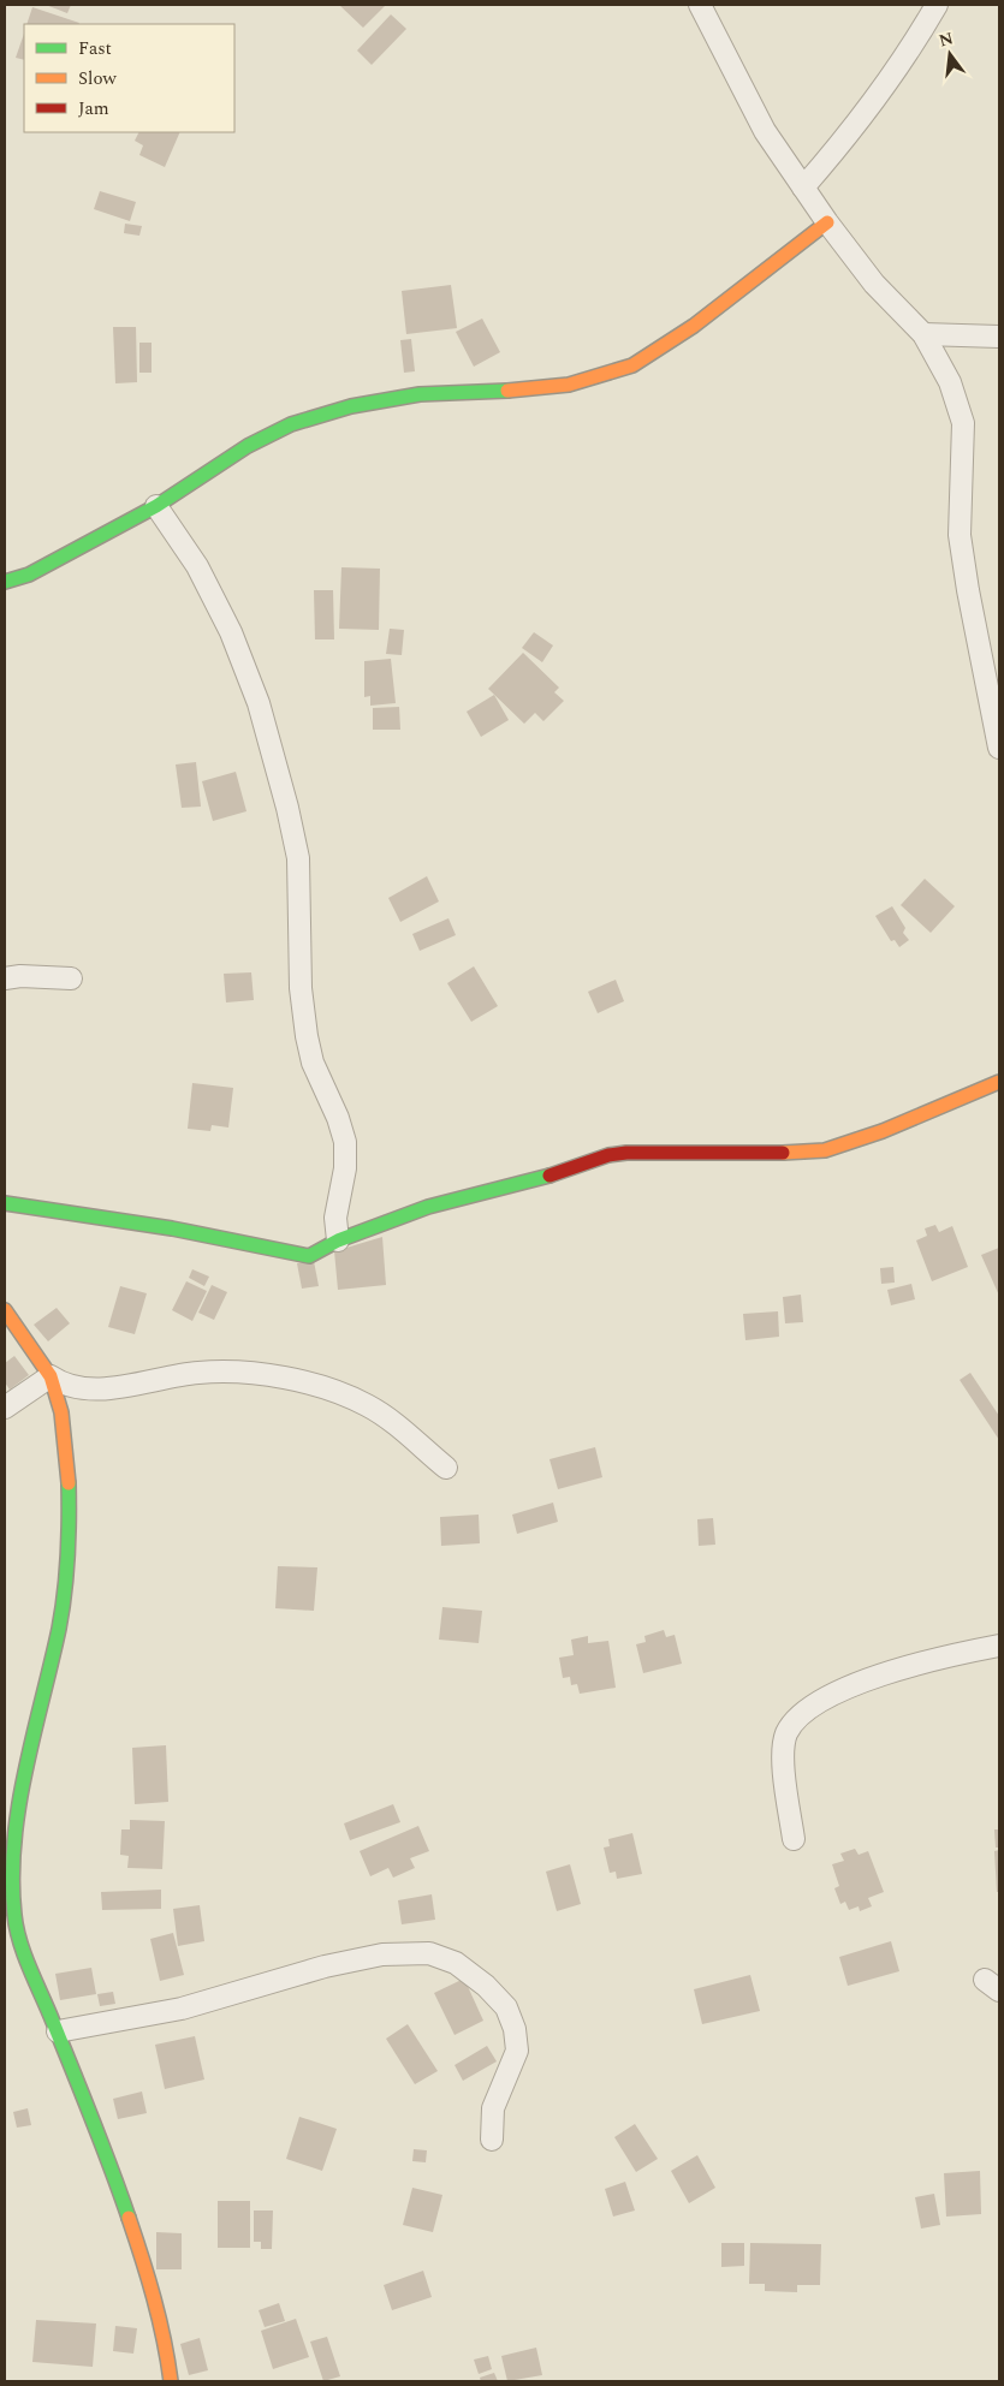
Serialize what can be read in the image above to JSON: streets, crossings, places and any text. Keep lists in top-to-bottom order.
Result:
{
  "legend": ["Fast", "Slow", "Jam"],
  "north": "top"
}
